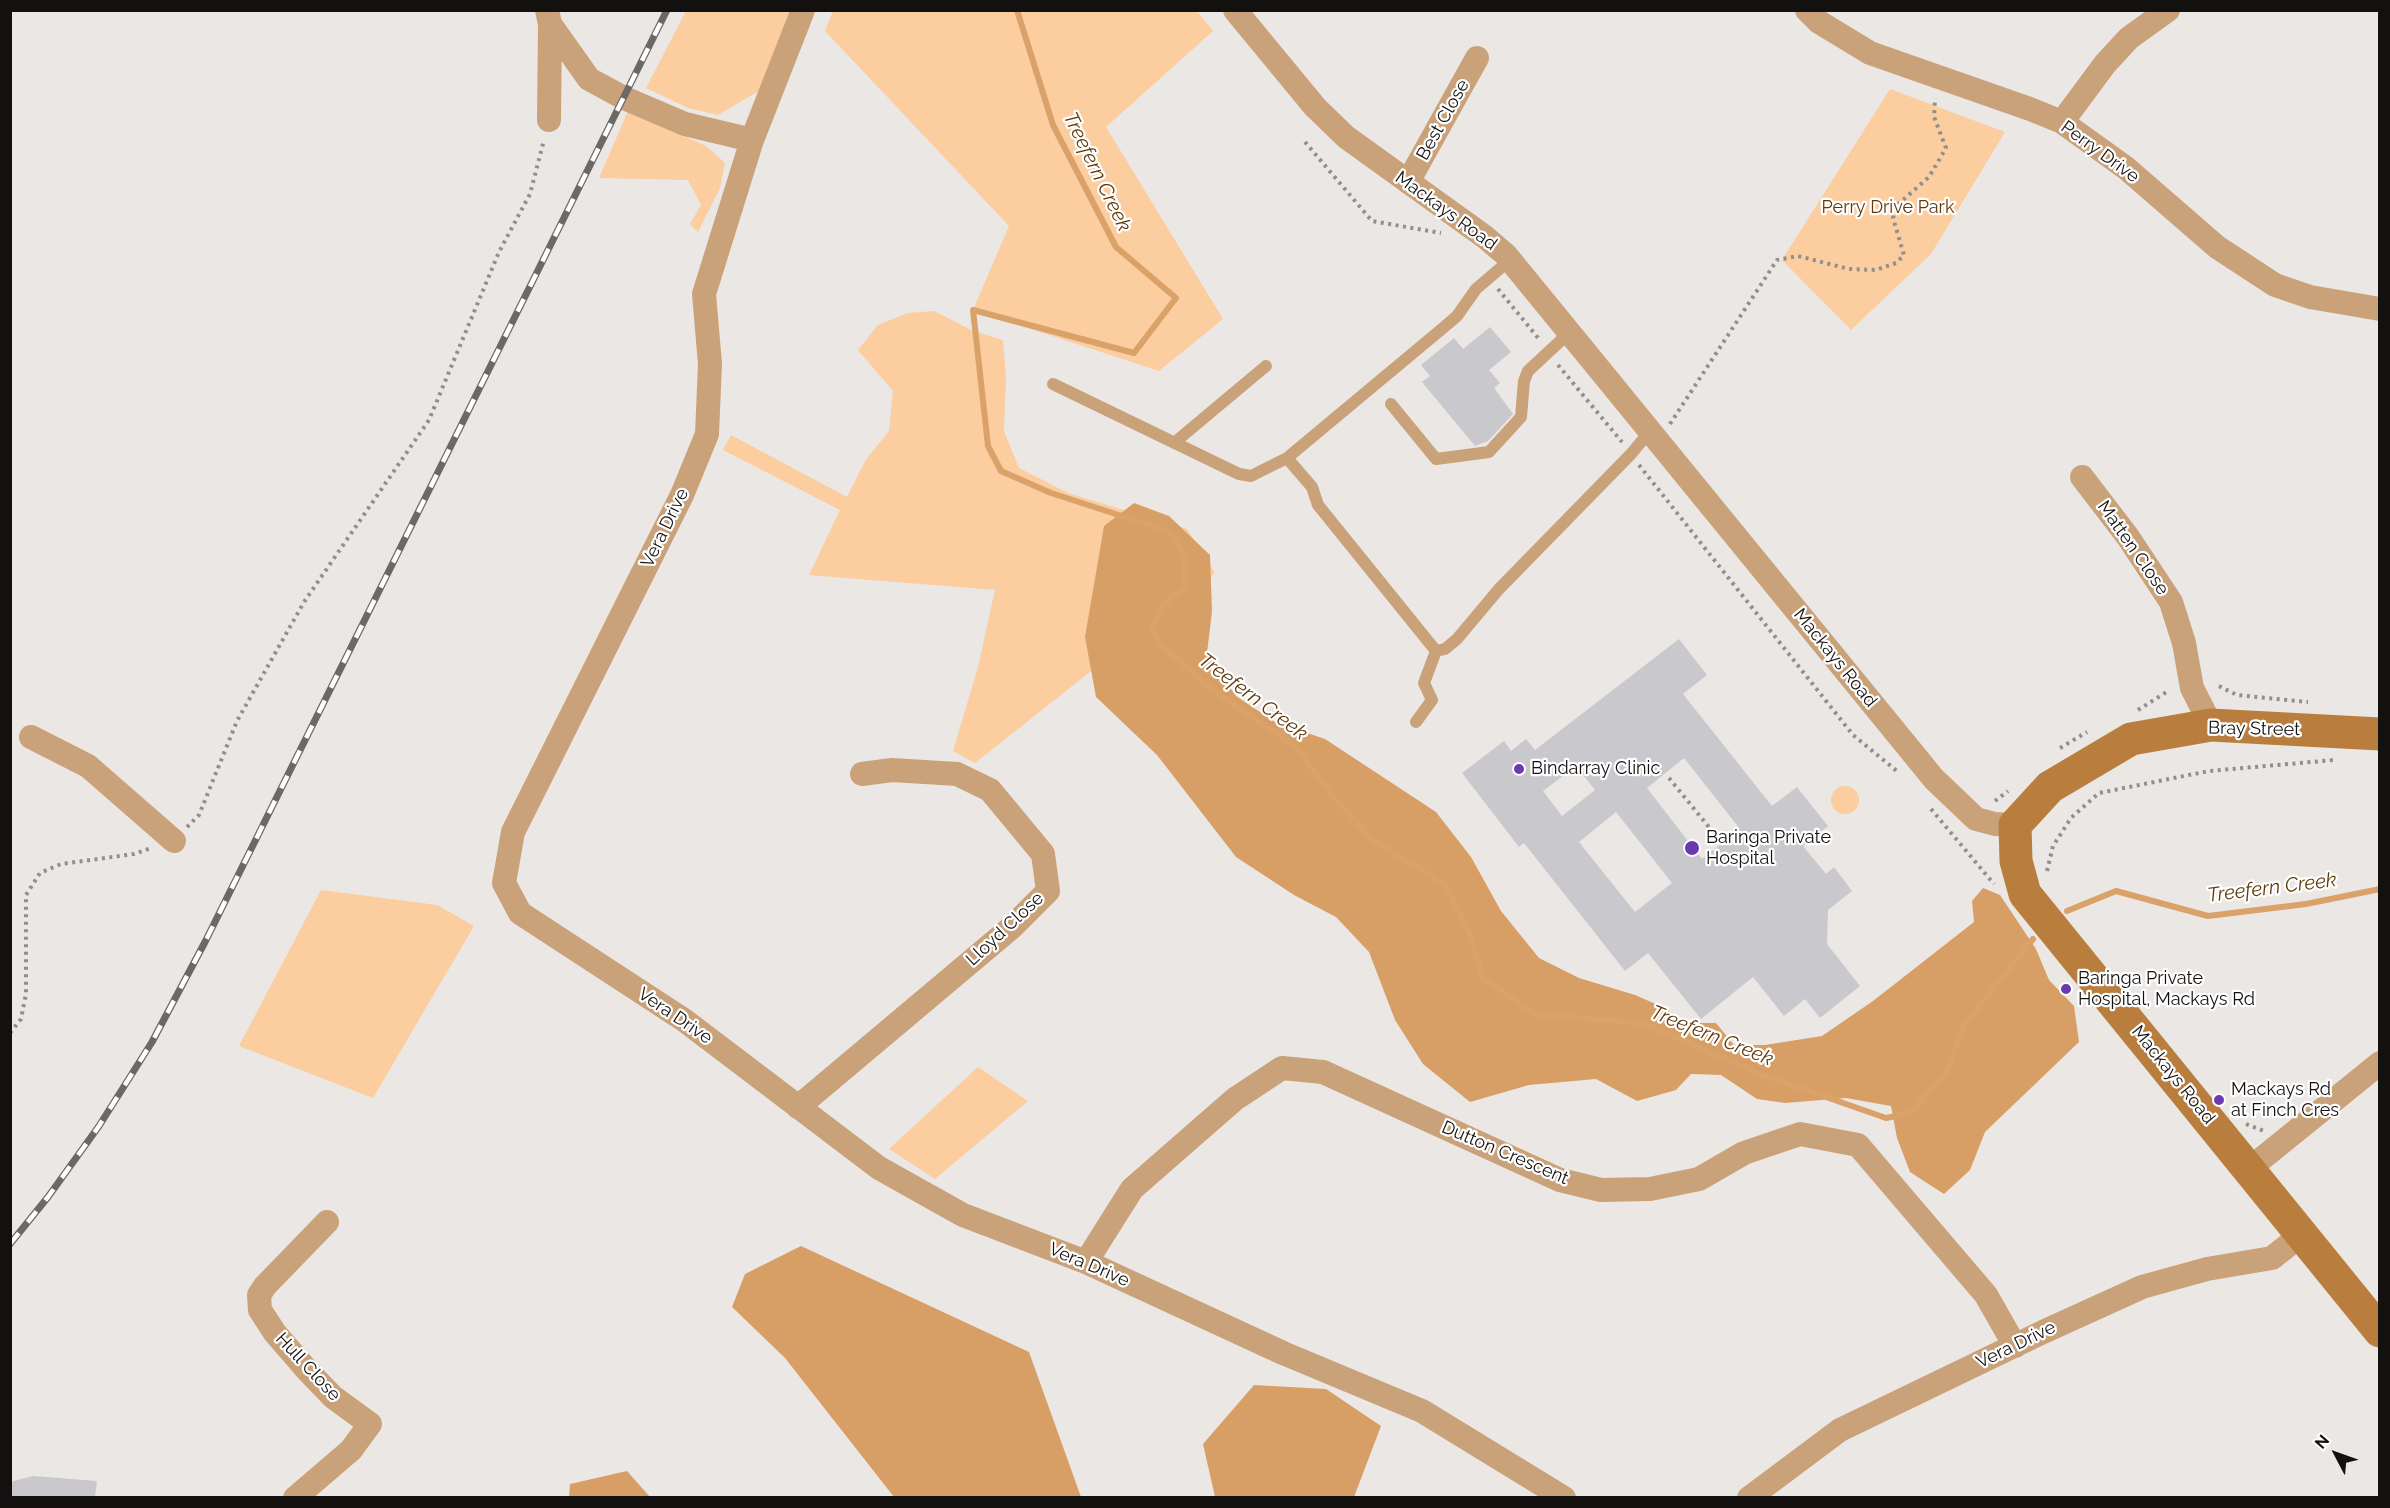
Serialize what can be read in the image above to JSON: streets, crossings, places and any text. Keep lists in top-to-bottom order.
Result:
{
  "streets": {
    "street": [
      "Best Close",
      "Perry Drive",
      "Mackays Road",
      "Vera Drive",
      "Matten Close",
      "Bray Street",
      "Lloyd Close",
      "Dutton Crescent",
      "Hull Close"
    ]
  },
  "crossings": [
    ["Best Close", "Mackays Road"],
    ["Mackays Road", "Vera Drive"],
    ["Mackays Road", "Bray Street"],
    ["Vera Drive", "Lloyd Close"],
    ["Vera Drive", "Dutton Crescent"],
    ["Matten Close", "Bray Street"]
  ],
  "water": ["Treefern Creek"],
  "parks": ["Perry Drive Park"],
  "places": [
    "Bindarray Clinic",
    "Baringa Private Hospital",
    "Baringa Private Hospital, Mackays Rd",
    "Mackays Rd at Finch Cres"
  ],
  "north": "top left"
}
